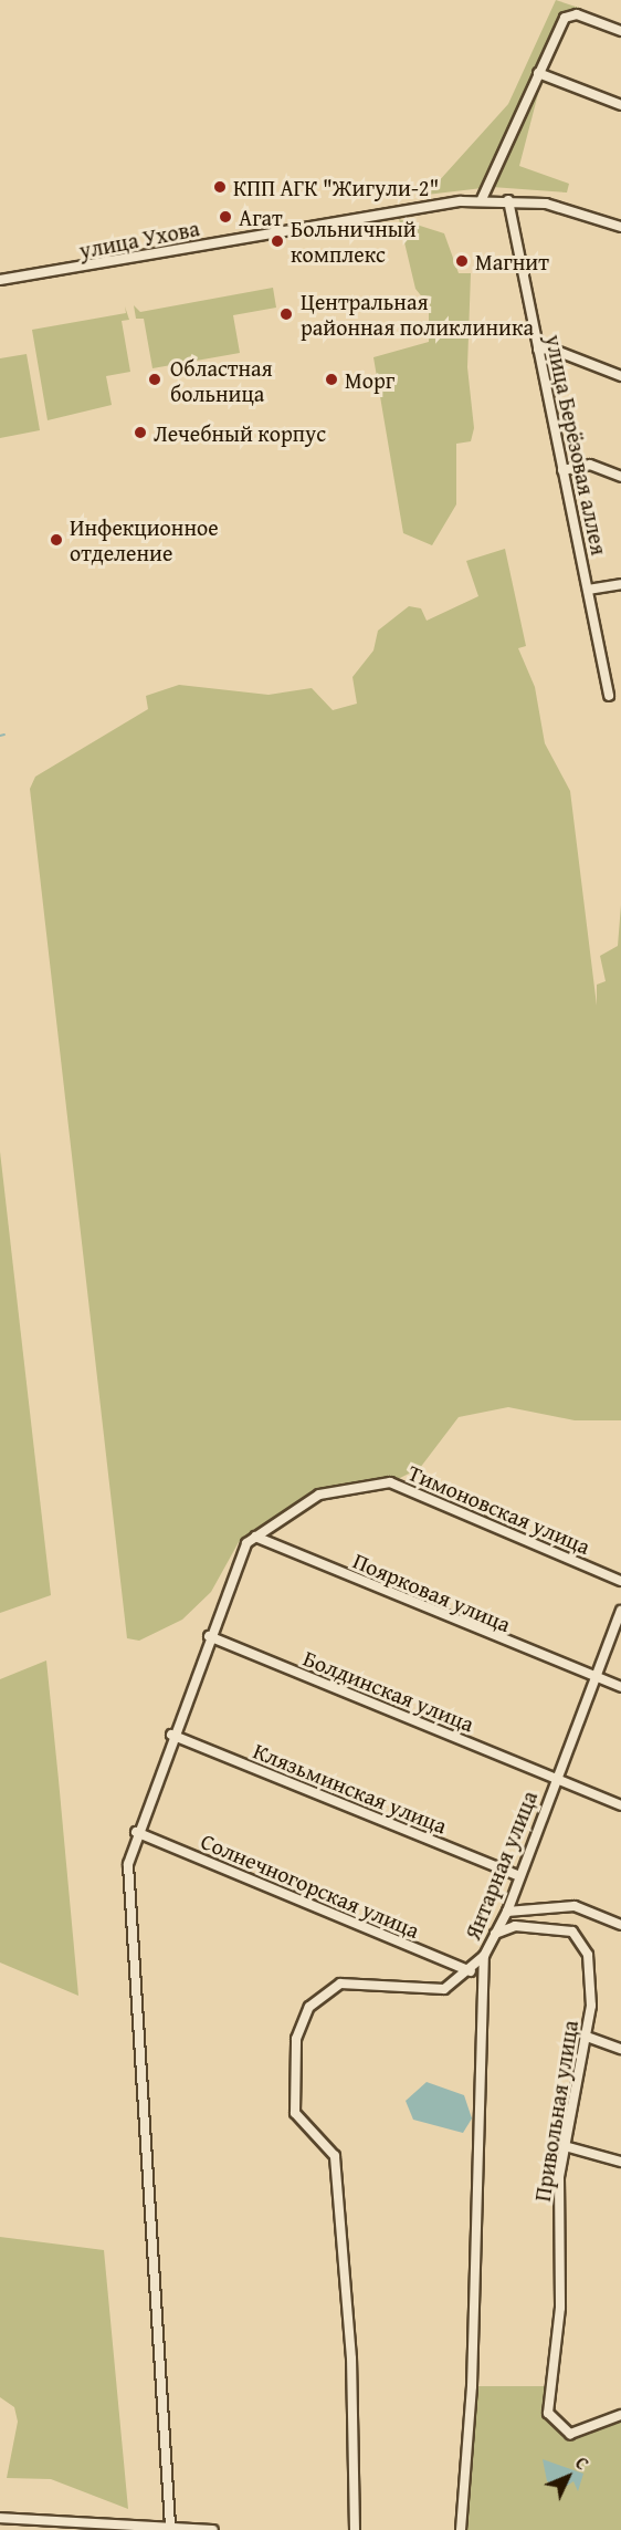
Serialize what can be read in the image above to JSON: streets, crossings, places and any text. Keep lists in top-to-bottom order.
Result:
{
  "streets": {
    "street": [
      "улица Ухова",
      "улица Берёзовая аллея",
      "Тимоновская улица",
      "Поярковая улица",
      "Болдинская улица",
      "Клязьминская улица",
      "Янтарная улица",
      "Солнечногорская улица",
      "Привольная улица"
    ]
  },
  "crossings": [
    ["улица Ухова", "улица Берёзовая аллея"],
    ["Тимоновская улица", "Поярковая улица"],
    ["Поярковая улица", "Янтарная улица"],
    ["Болдинская улица", "Янтарная улица"],
    ["Клязьминская улица", "Янтарная улица"],
    ["Янтарная улица", "Солнечногорская улица"],
    ["Янтарная улица", "Привольная улица"]
  ],
  "places": [
    "КПП АГК \"Жигули-2\"",
    "Агат",
    "Больничный комплекс",
    "Магнит",
    "Центральная районная поликлиника",
    "Областная больница",
    "Морг",
    "Лечебный корпус",
    "Инфекционное отделение"
  ],
  "north": "top right"
}
